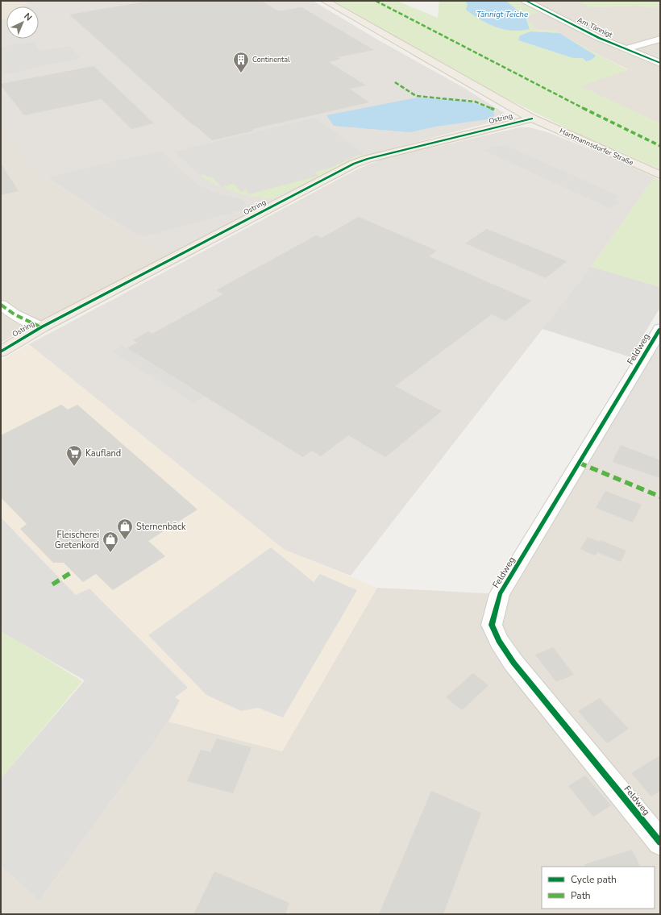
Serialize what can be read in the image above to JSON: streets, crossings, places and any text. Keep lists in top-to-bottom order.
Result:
{
  "streets": {
    "main road": ["Ostring", "Hartmannsdorfer Straße"],
    "street": ["Am Tännigt", "Feldweg"]
  },
  "crossings": [
    ["Ostring", "Hartmannsdorfer Straße"]
  ],
  "water": ["Tännigt Teiche"],
  "places": {
    "building": ["Continental"],
    "supermarket": ["Kaufland"],
    "shop": ["Sternenbäck", "Fleischerei Gretenkord"]
  },
  "legend": ["Cycle path", "Path"],
  "north": "top right"
}
